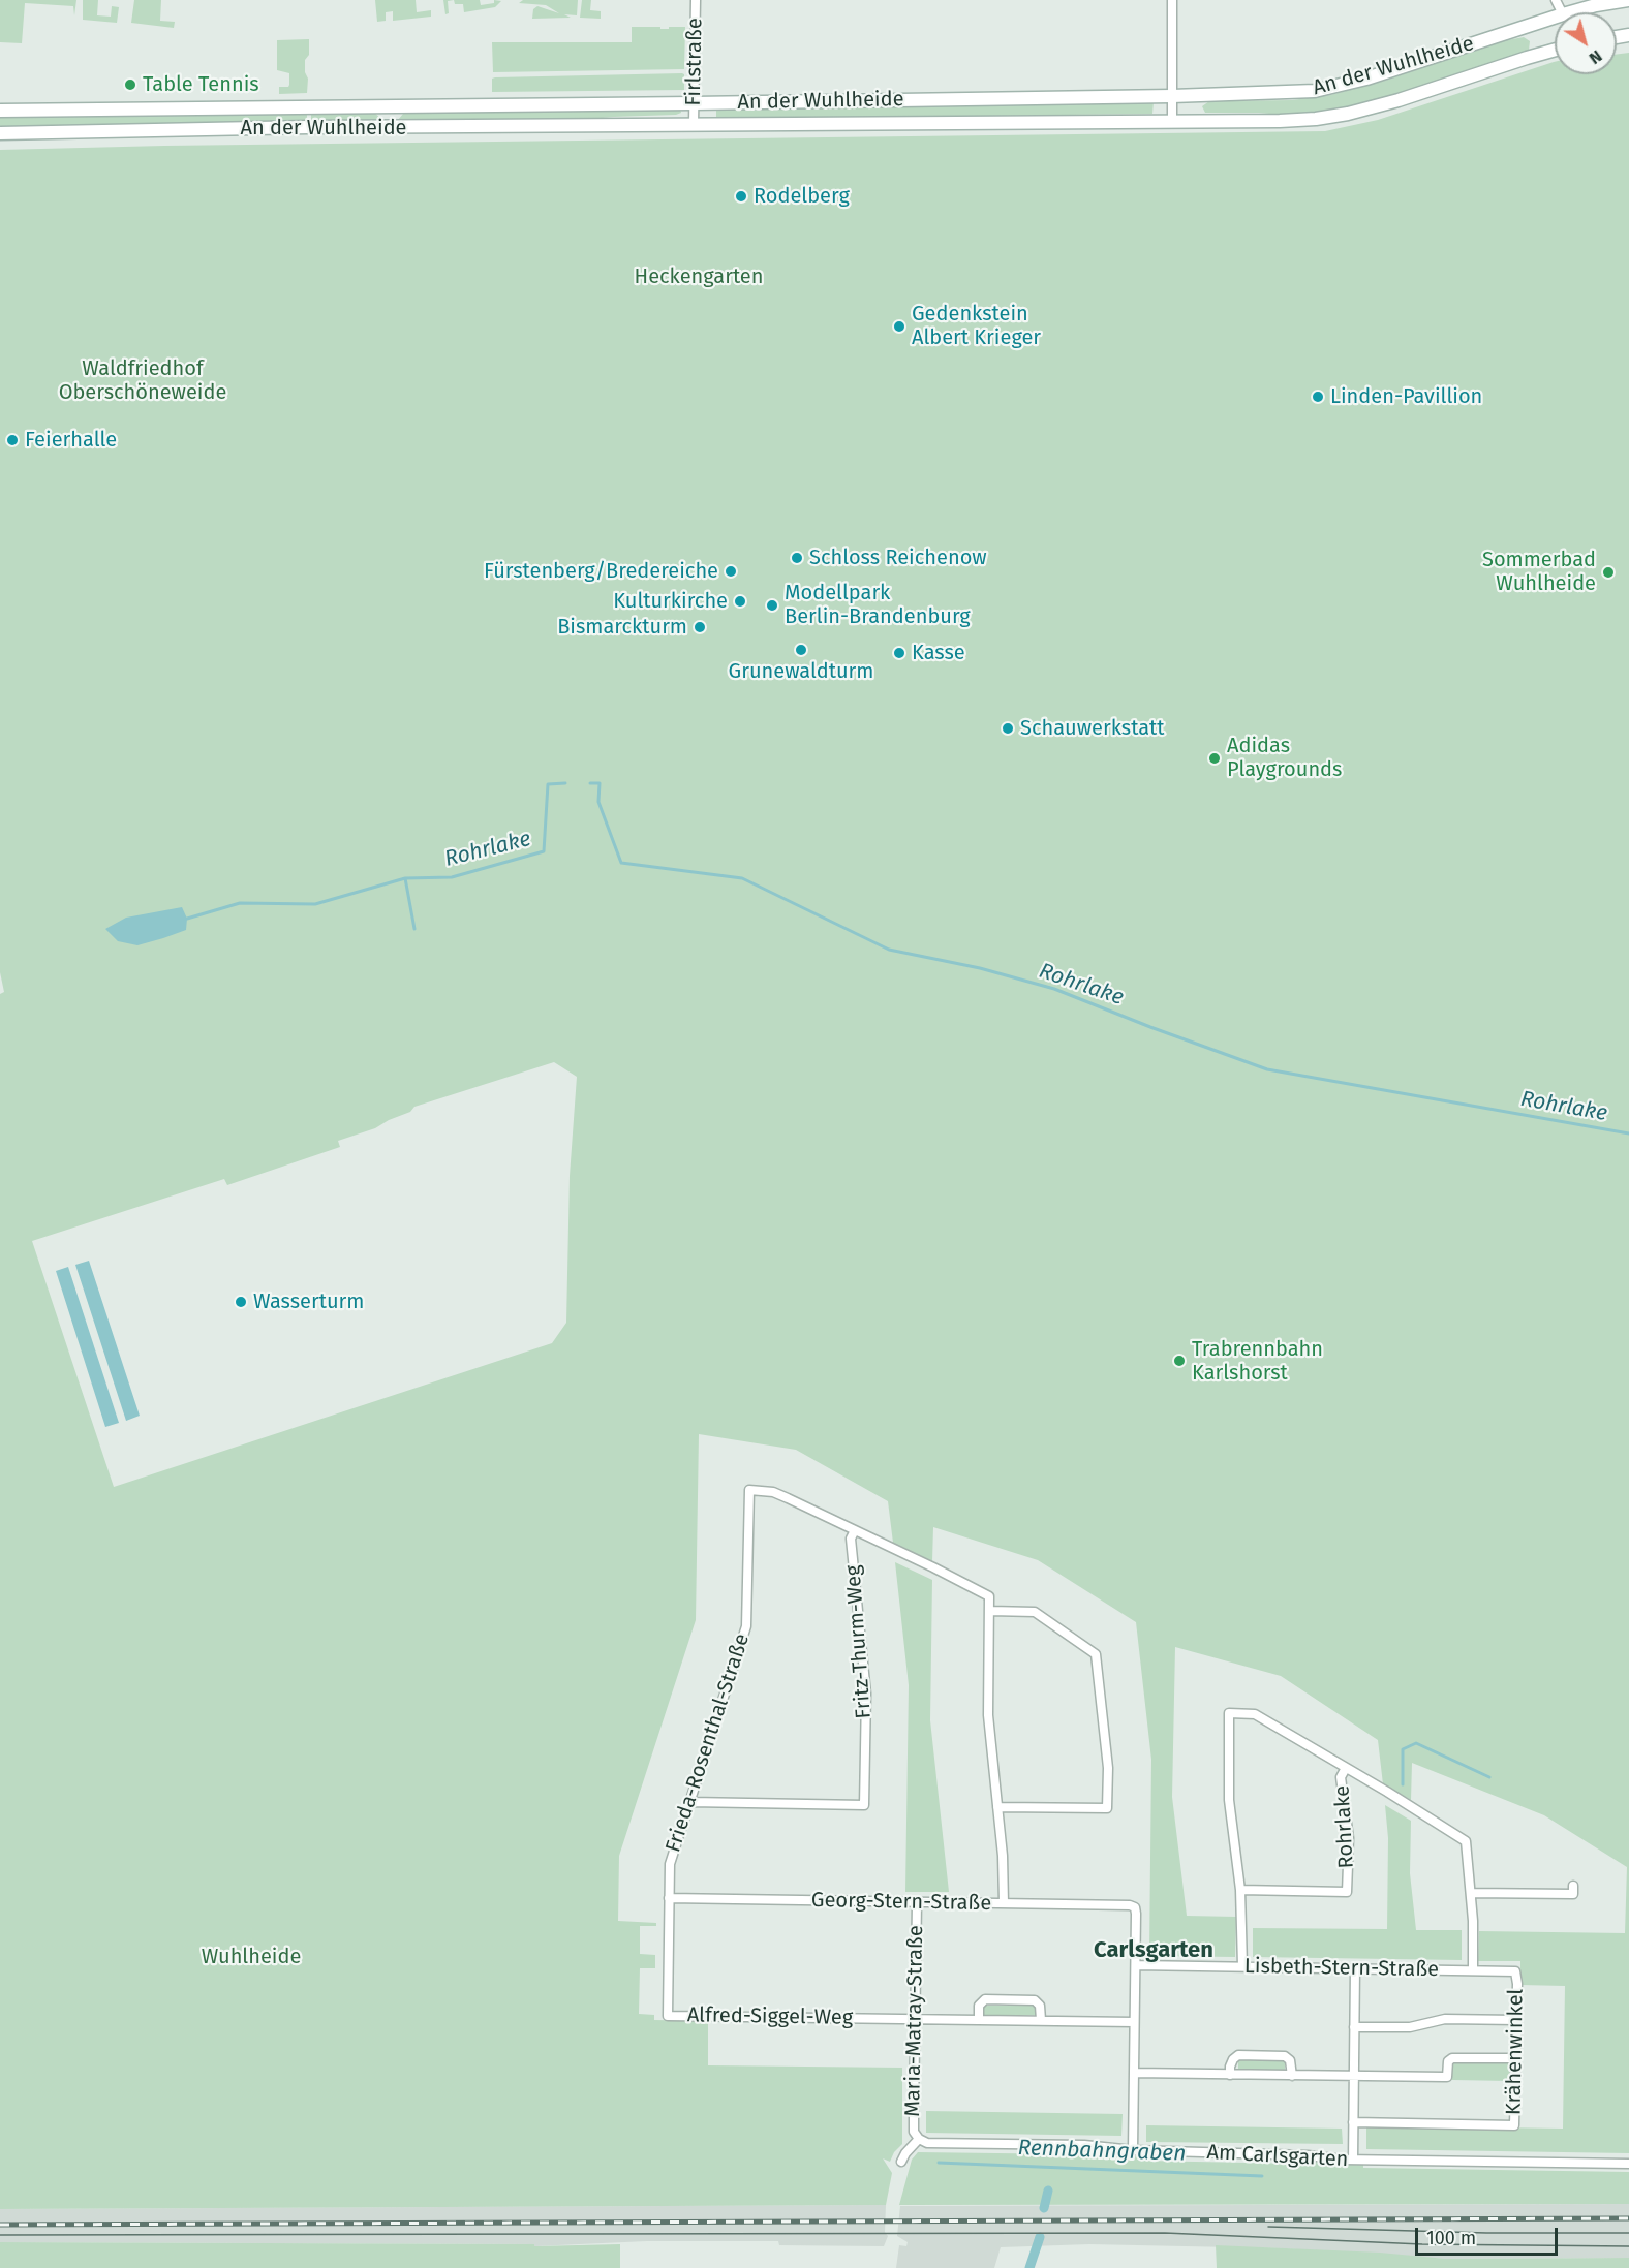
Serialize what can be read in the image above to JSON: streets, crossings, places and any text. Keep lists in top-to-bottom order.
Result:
{
  "streets": {
    "main road": ["An der Wuhlheide"],
    "street": [
      "Firlstraße",
      "Fritz-Thurm-Weg",
      "Frieda-Rosenthal-Straße",
      "Rohrlake",
      "Georg-Stern-Straße",
      "Lisbeth-Stern-Straße",
      "Alfred-Siggel-Weg",
      "Maria-Matray-Straße",
      "Krähenwinkel",
      "Am Carlsgarten"
    ]
  },
  "crossings": [
    ["Firlstraße", "An der Wuhlheide"],
    ["Fritz-Thurm-Weg", "Frieda-Rosenthal-Straße"],
    ["Frieda-Rosenthal-Straße", "Georg-Stern-Straße"],
    ["Frieda-Rosenthal-Straße", "Alfred-Siggel-Weg"],
    ["Georg-Stern-Straße", "Lisbeth-Stern-Straße"],
    ["Georg-Stern-Straße", "Alfred-Siggel-Weg"],
    ["Georg-Stern-Straße", "Maria-Matray-Straße"],
    ["Lisbeth-Stern-Straße", "Krähenwinkel"],
    ["Alfred-Siggel-Weg", "Maria-Matray-Straße"],
    ["Maria-Matray-Straße", "Am Carlsgarten"]
  ],
  "districts": ["Carlsgarten"],
  "water": ["Rohrlake", "Rennbahngraben"],
  "parks": ["Heckengarten", "Waldfriedhof Oberschöneweide", "Wuhlheide"],
  "places": [
    "Table Tennis",
    "Rodelberg",
    "Gedenkstein Albert Krieger",
    "Linden-Pavillion",
    "Feierhalle",
    "Schloss Reichenow",
    "Fürstenberg/Bredereiche",
    "Sommerbad Wuhlheide",
    "Kulturkirche",
    "Modellpark Berlin-Brandenburg",
    "Bismarckturm",
    "Grunewaldturm",
    "Kasse",
    "Schauwerkstatt",
    "Adidas Playgrounds",
    "Wasserturm",
    "Trabrennbahn Karlshorst"
  ],
  "scale_bar": "100 m",
  "north": "bottom right"
}
